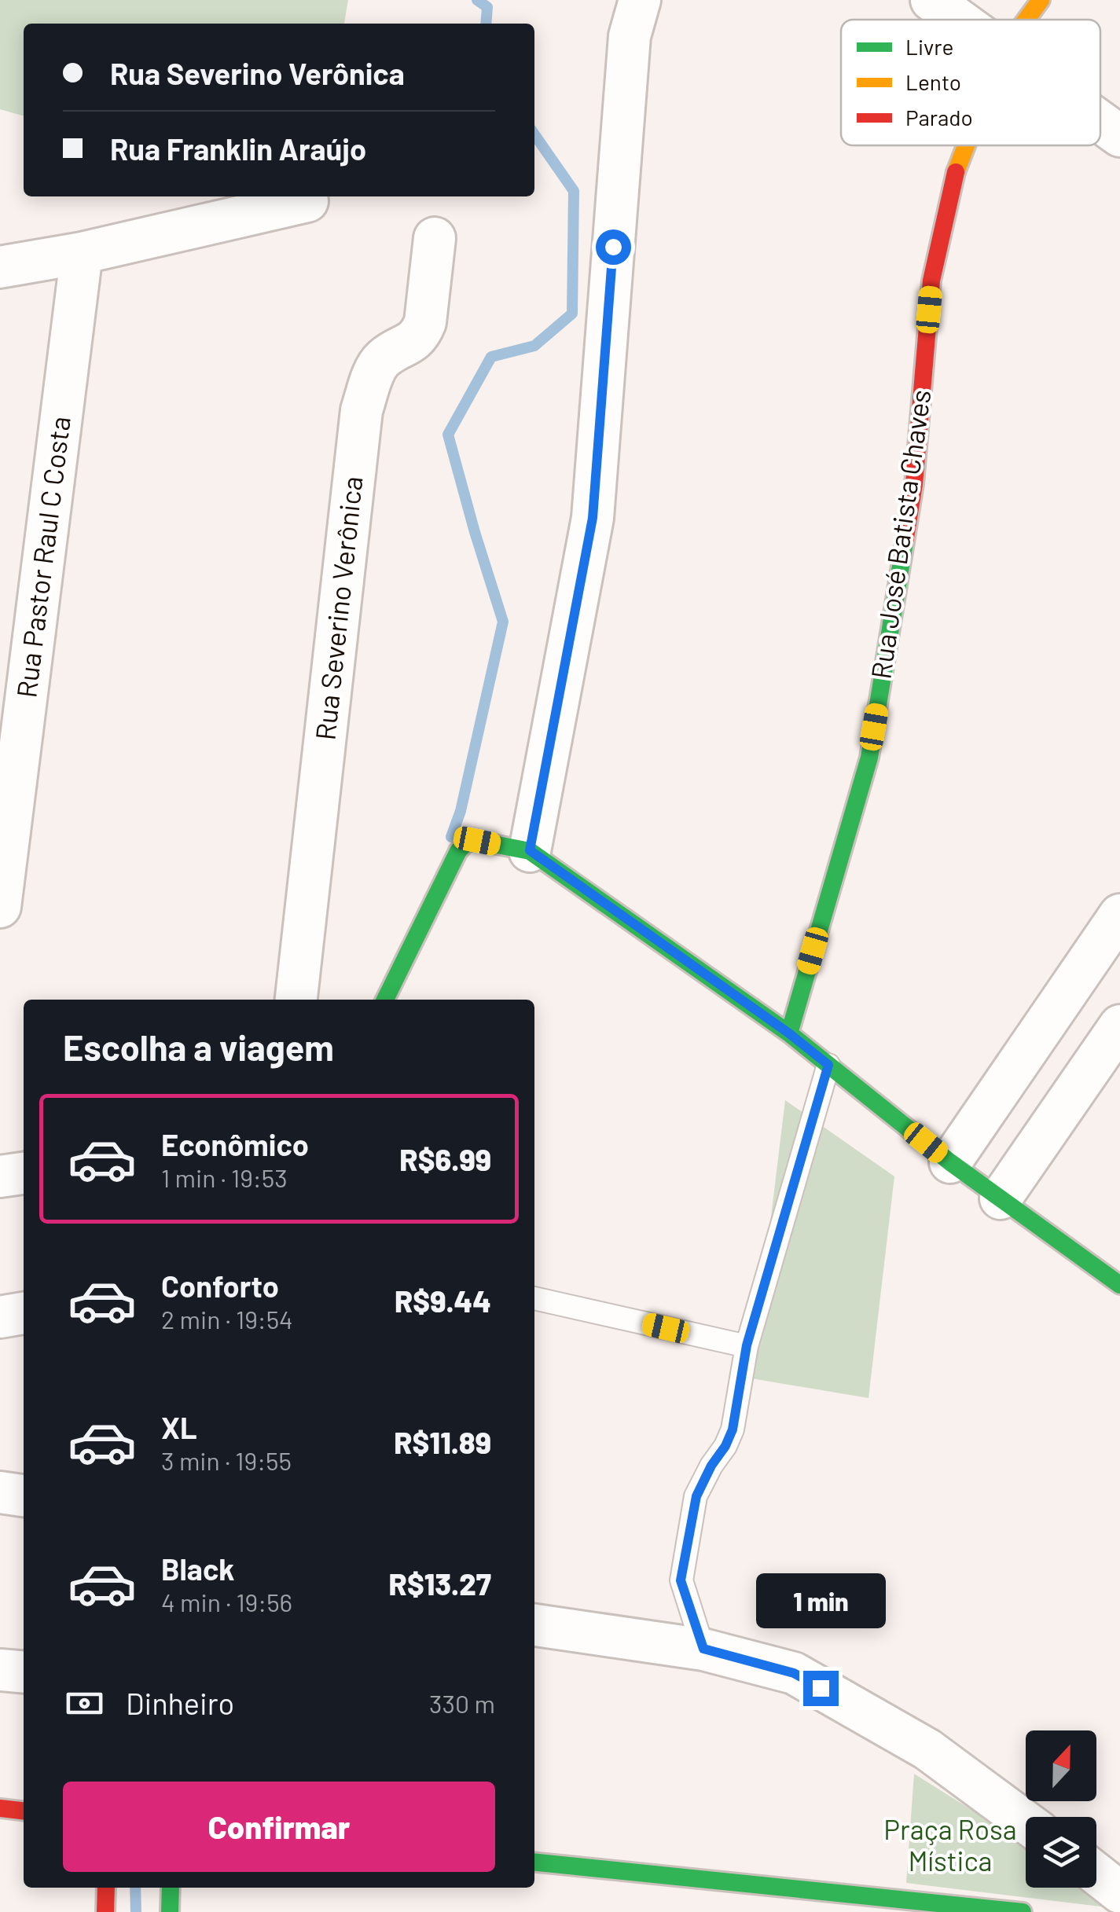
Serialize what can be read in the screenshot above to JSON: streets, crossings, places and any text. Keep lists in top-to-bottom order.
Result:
{
  "streets": {
    "street": ["Rua José Batista Chaves", "Rua Pastor Raul C Costa", "Rua Severino Verônica"]
  },
  "parks": ["Praça Rosa Mística"],
  "legend": ["Livre", "Lento", "Parado"],
  "north": "top",
  "page": {
    "banner": ["Rua Severino Verônica", "Rua Franklin Araújo"],
    "heading": "Escolha a viagem",
    "list": [
      {
        "name": "Econômico",
        "note": "1 min · 19:53",
        "value": "R$6.99"
      },
      {
        "name": "Conforto",
        "note": "2 min · 19:54",
        "value": "R$9.44"
      },
      {
        "name": "XL",
        "note": "3 min · 19:55",
        "value": "R$11.89"
      },
      {
        "name": "Black",
        "note": "4 min · 19:56",
        "value": "R$13.27"
      }
    ],
    "bubble": "1 min",
    "pay": ["Dinheiro", "330 m"],
    "buttons": "Confirmar"
  }
}
